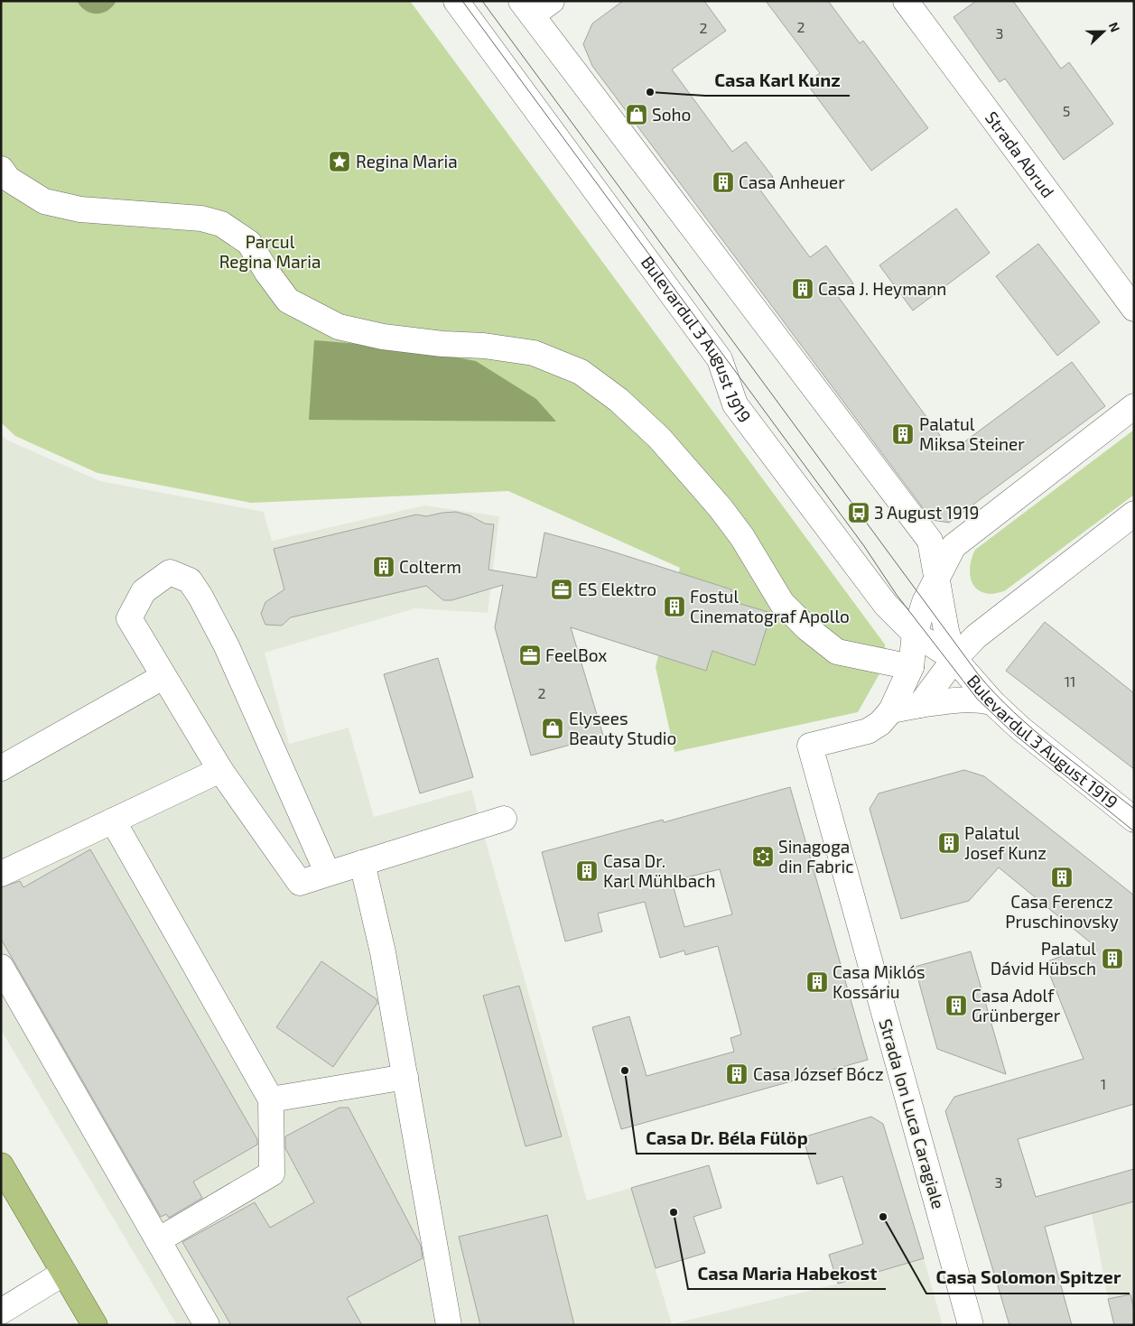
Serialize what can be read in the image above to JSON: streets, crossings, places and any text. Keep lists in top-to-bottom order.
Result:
{
  "streets": {
    "street": ["Strada Abrud", "Bulevardul 3 August 1919", "Strada Ion Luca Caragiale"]
  },
  "parks": ["Parcul Regina Maria"],
  "places": {
    "other": [
      "Casa Karl Kunz",
      "Casa Dr. Béla Fülöp",
      "Casa Maria Habekost",
      "Casa Solomon Spitzer"
    ],
    "shop": ["Soho", "Elysees Beauty Studio"],
    "place": ["Regina Maria"],
    "building": [
      "Casa Anheuer",
      "Casa J. Heymann",
      "Palatul Miksa Steiner",
      "Colterm",
      "Fostul Cinematograf Apollo",
      "Palatul Josef Kunz",
      "Casa Dr. Karl Mühlbach",
      "Casa Ferencz Pruschinovsky",
      "Palatul Dávid Hübsch",
      "Casa Miklós Kossáriu",
      "Casa Adolf Grünberger",
      "Casa József Bócz"
    ],
    "bus stop": ["3 August 1919"],
    "office": ["ES Elektro", "FeelBox"],
    "synagogue": ["Sinagoga din Fabric"]
  },
  "house_numbers": [
    "2",
    "2",
    "3",
    "5",
    "11",
    "2",
    "1",
    "3"
  ],
  "north": "right"
}
